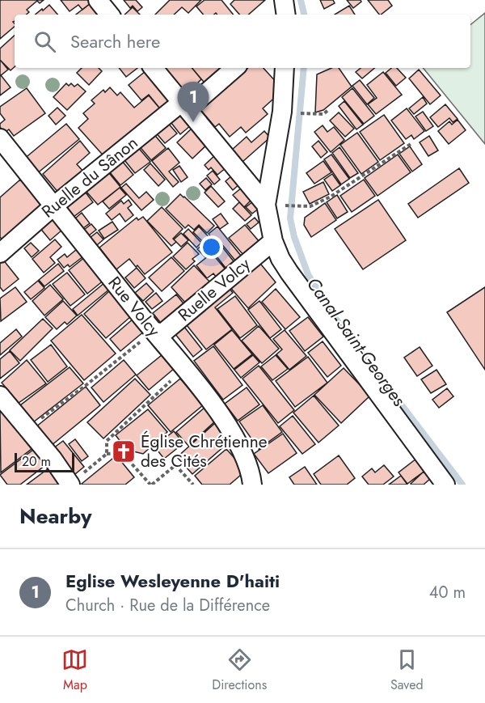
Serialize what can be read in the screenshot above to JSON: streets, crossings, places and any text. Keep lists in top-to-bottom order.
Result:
{
  "streets": {
    "street": ["Ruelle du Sânon", "Ruelle Volcy", "Rue Volcy"]
  },
  "crossings": [
    ["Ruelle du Sânon", "Rue Volcy"],
    ["Ruelle Volcy", "Rue Volcy"]
  ],
  "water": ["Canal Saint-Georges"],
  "places": {
    "church": ["Église Chrétienne des Cités"]
  },
  "scale_bar": "20 m",
  "page": {
    "search": "Search here",
    "pins": "1",
    "scale": "20 m",
    "heading": "Nearby",
    "list": [
      {
        "mark": "1",
        "name": "Eglise Wesleyenne D'haiti",
        "note": "Church · Rue de la Différence",
        "value": "40 m"
      }
    ],
    "nav": ["Map", "Directions", "Saved"]
  }
}
